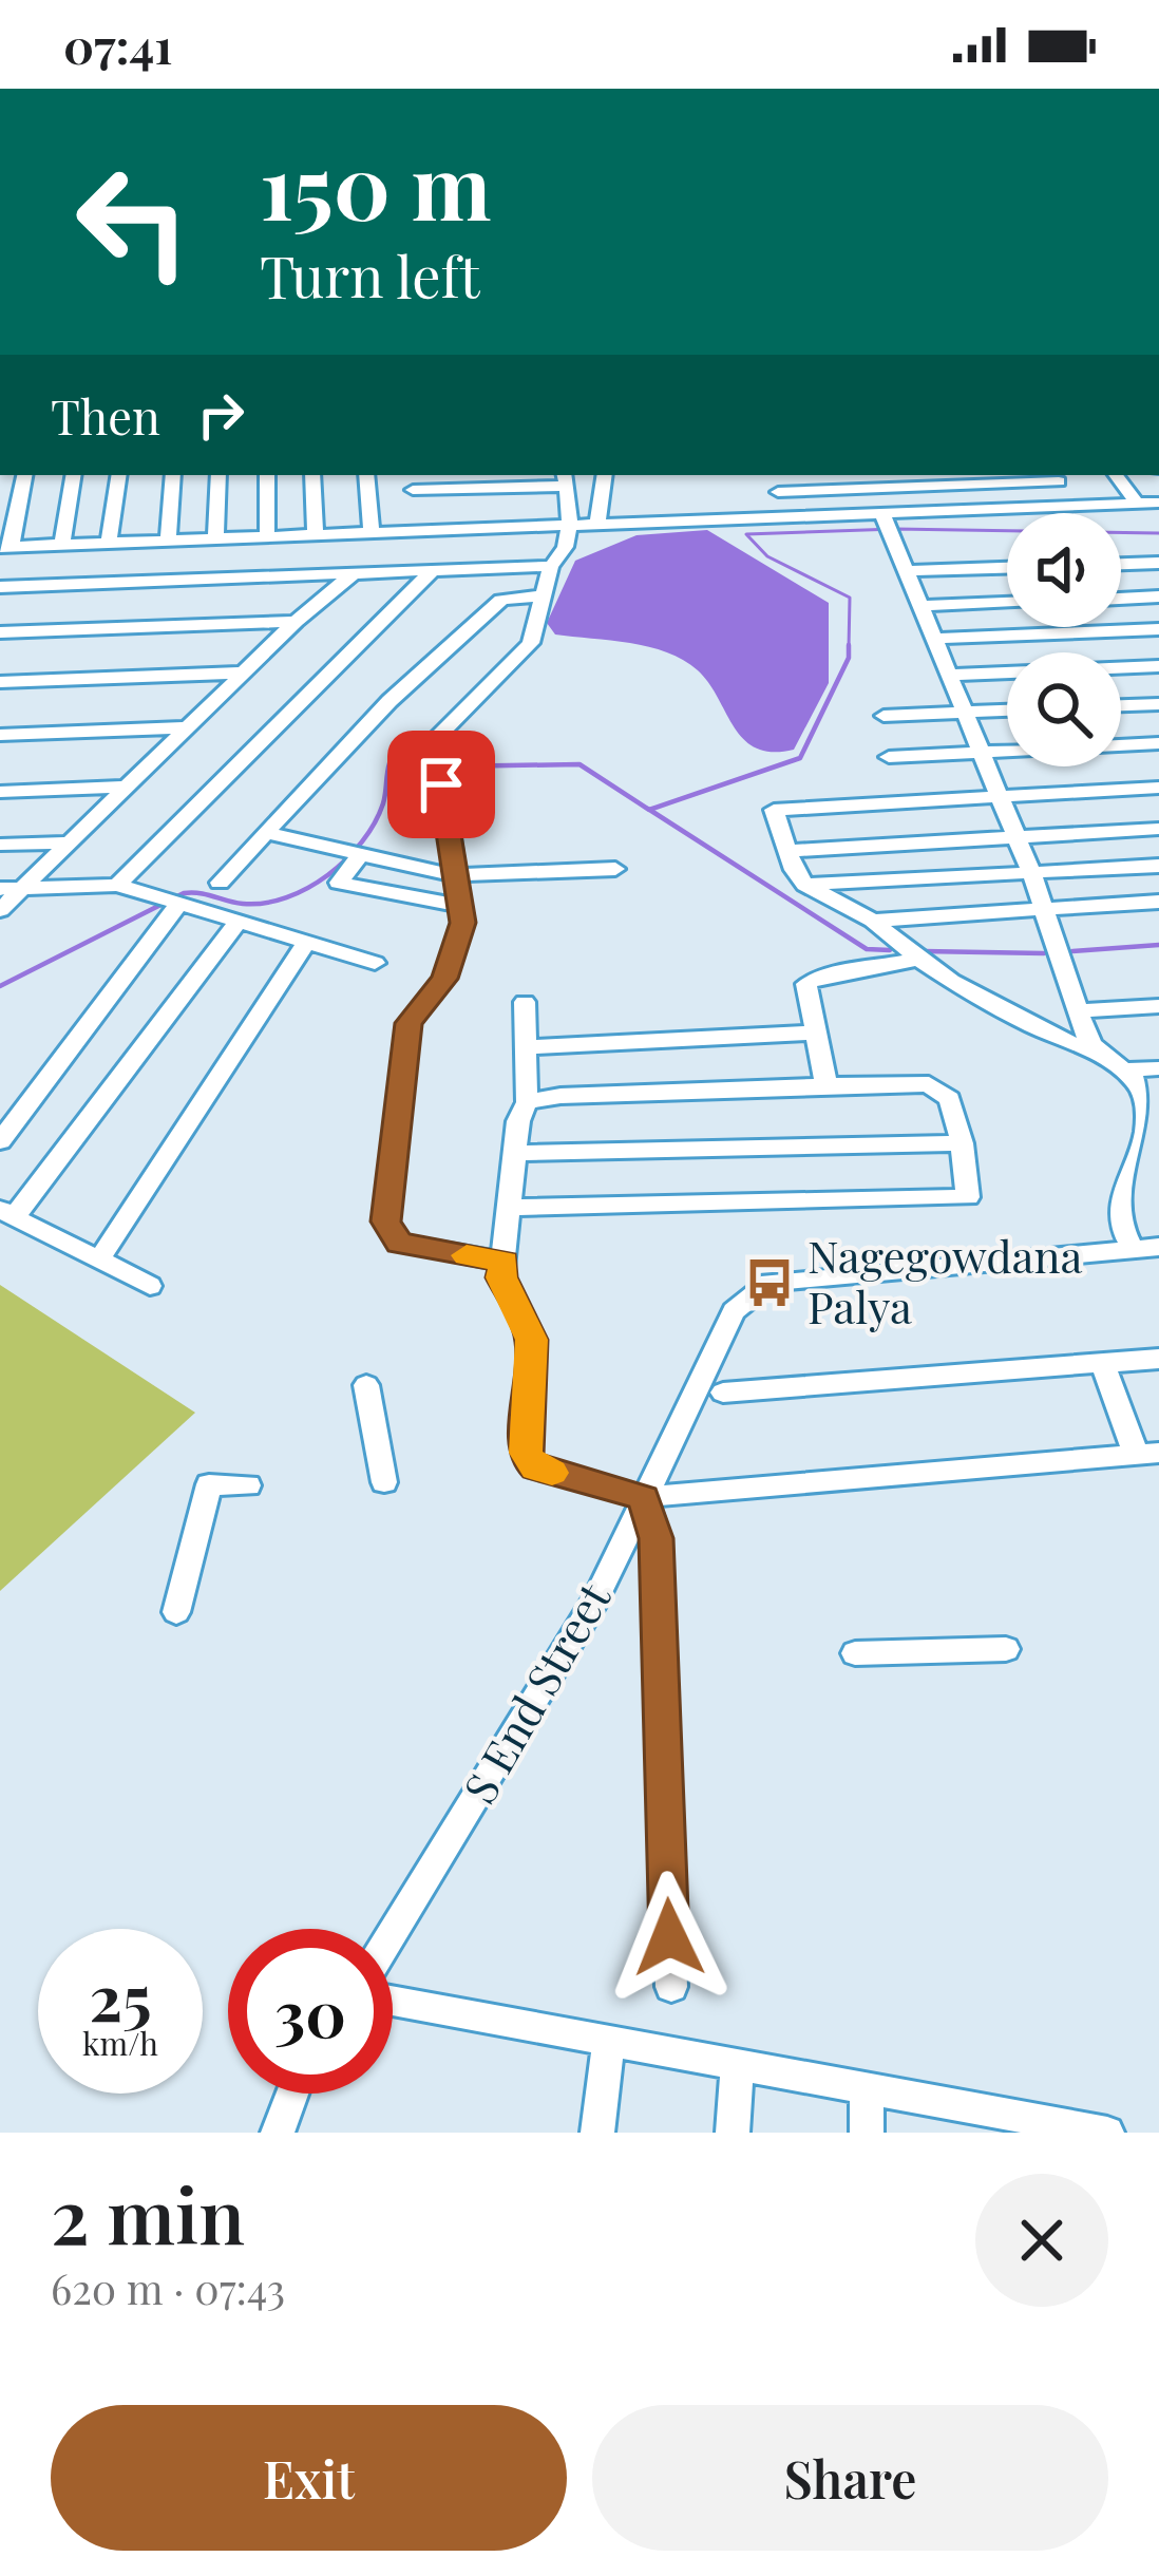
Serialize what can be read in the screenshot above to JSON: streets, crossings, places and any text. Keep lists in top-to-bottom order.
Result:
{
  "streets": {
    "street": ["S End Street"]
  },
  "places": {
    "bus stop": ["Nagegowdana Palya"]
  },
  "page": {
    "status": "07:41",
    "turn": ["150 m", "Turn left"],
    "then": "Then",
    "speed": "25 km/h",
    "limit": "30",
    "heading": ["2 min", "620 m · 07:43"],
    "buttons": ["Exit", "Share"]
  }
}
